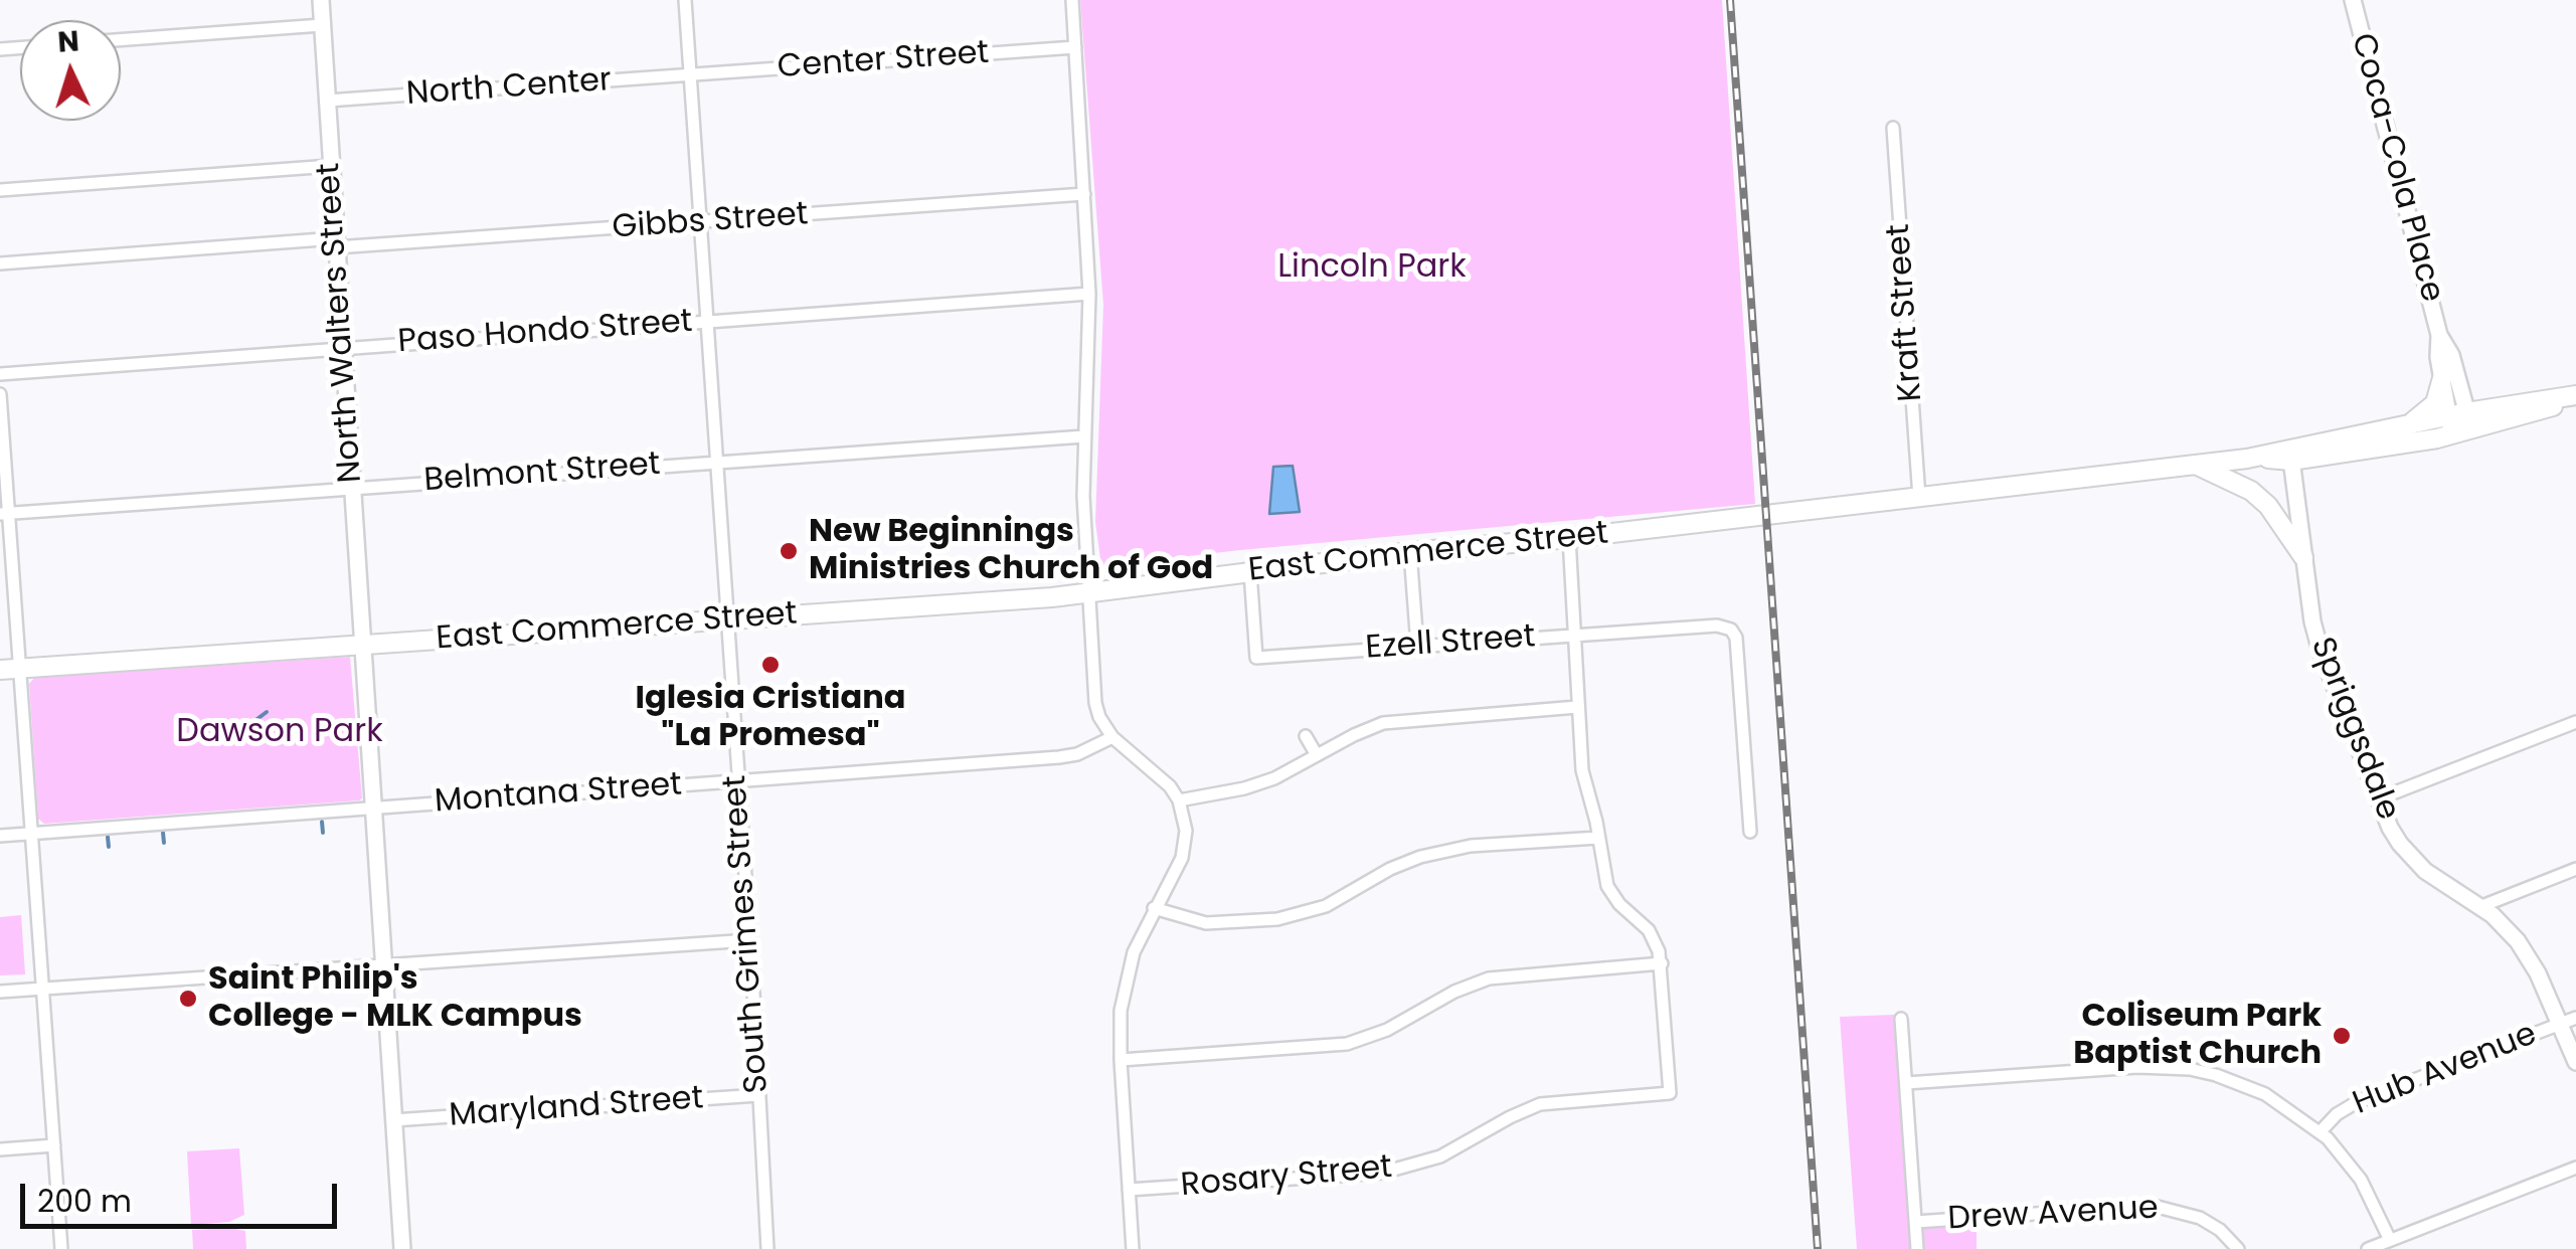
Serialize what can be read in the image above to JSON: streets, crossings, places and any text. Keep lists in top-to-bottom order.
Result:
{
  "streets": {
    "main road": [
      "Coca-Cola Place",
      "North Walters Street",
      "East Commerce Street",
      "Spriggsdale"
    ],
    "street": [
      "Center Street",
      "North Center",
      "Gibbs Street",
      "Kraft Street",
      "Paso Hondo Street",
      "Belmont Street",
      "Ezell Street",
      "Montana Street",
      "South Grimes Street",
      "Hub Avenue",
      "Maryland Street",
      "Rosary Street",
      "Drew Avenue"
    ]
  },
  "crossings": [
    ["Center Street", "North Center"],
    ["Center Street", "South Grimes Street"],
    ["North Center", "North Walters Street"],
    ["North Center", "South Grimes Street"],
    ["Coca-Cola Place", "East Commerce Street"],
    ["Gibbs Street", "North Walters Street"],
    ["Gibbs Street", "South Grimes Street"],
    ["Kraft Street", "East Commerce Street"],
    ["North Walters Street", "Paso Hondo Street"],
    ["North Walters Street", "Belmont Street"],
    ["North Walters Street", "East Commerce Street"],
    ["North Walters Street", "Montana Street"],
    ["North Walters Street", "Maryland Street"],
    ["Paso Hondo Street", "South Grimes Street"],
    ["Belmont Street", "South Grimes Street"],
    ["East Commerce Street", "Ezell Street"],
    ["East Commerce Street", "Spriggsdale"],
    ["East Commerce Street", "South Grimes Street"],
    ["Spriggsdale", "Hub Avenue"],
    ["Montana Street", "South Grimes Street"],
    ["South Grimes Street", "Maryland Street"]
  ],
  "parks": ["Lincoln Park", "Dawson Park"],
  "places": [
    "New Beginnings Ministries Church of God",
    "Iglesia Cristiana \"La Promesa\"",
    "Saint Philip's College - MLK Campus",
    "Coliseum Park Baptist Church"
  ],
  "scale_bar": "200 m",
  "north": "top"
}
